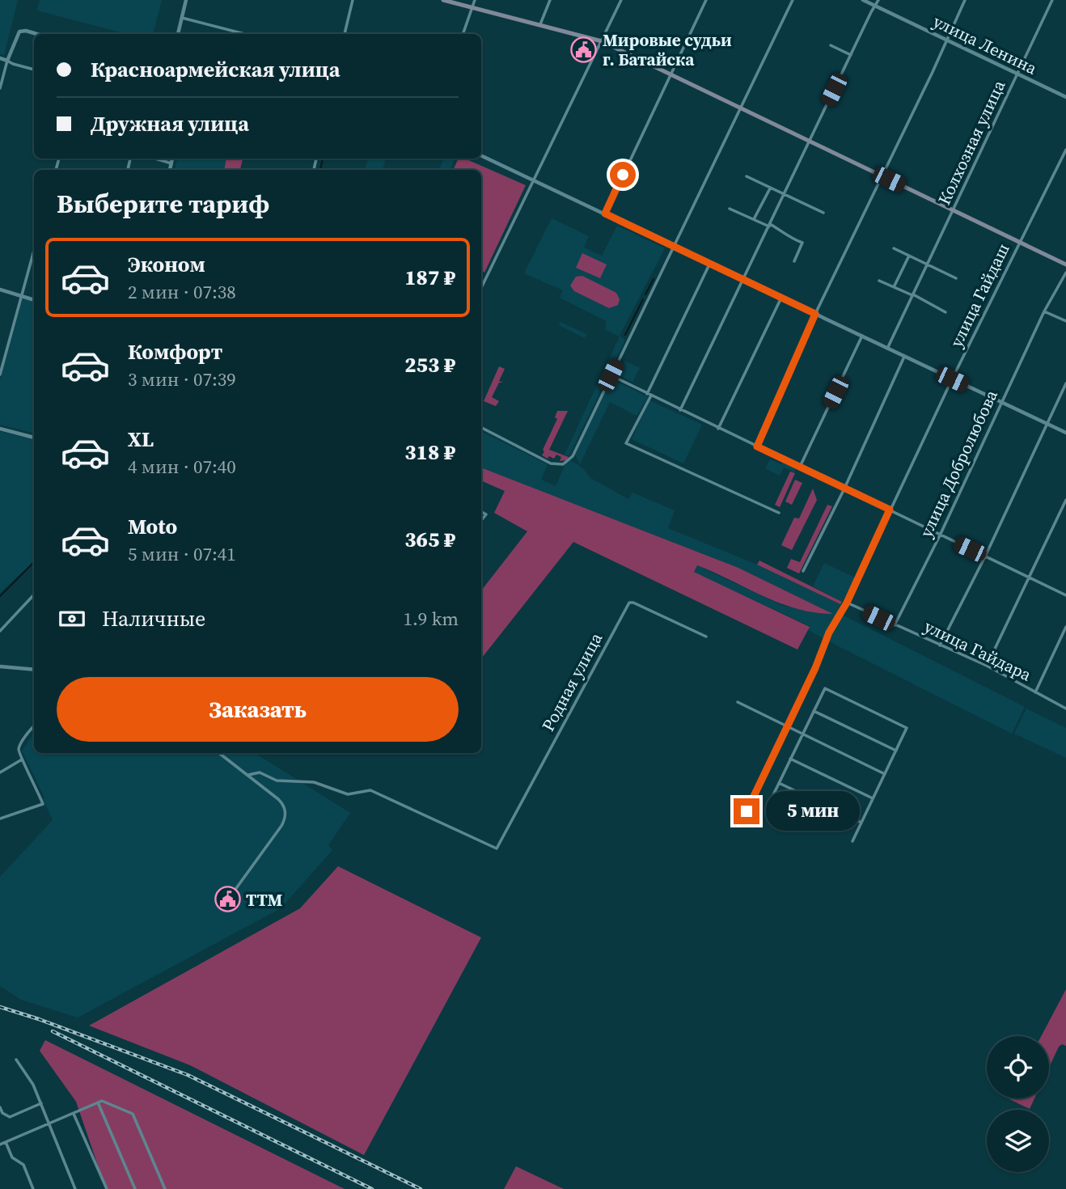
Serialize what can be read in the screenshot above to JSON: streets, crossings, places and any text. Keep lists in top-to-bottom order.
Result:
{
  "streets": {
    "street": [
      "улица Ленина",
      "Колхозная улица",
      "улица Гайдаш",
      "улица Добролюбова",
      "улица Гайдара",
      "Родная улица"
    ]
  },
  "crossings": [
    ["улица Ленина", "Колхозная улица"],
    ["улица Гайдаш", "улица Гайдара"],
    ["улица Добролюбова", "улица Гайдара"]
  ],
  "places": {
    "public building": ["Мировые судьи г. Батайска", "ТТМ"]
  },
  "page": {
    "banner": ["Красноармейская улица", "Дружная улица"],
    "heading": "Выберите тариф",
    "list": [
      {
        "name": "Эконом",
        "note": "2 мин · 07:38",
        "value": "187 ₽"
      },
      {
        "name": "Комфорт",
        "note": "3 мин · 07:39",
        "value": "253 ₽"
      },
      {
        "name": "XL",
        "note": "4 мин · 07:40",
        "value": "318 ₽"
      },
      {
        "name": "Moto",
        "note": "5 мин · 07:41",
        "value": "365 ₽"
      }
    ],
    "pay": ["Наличные", "1.9 km"],
    "buttons": "Заказать",
    "bubble": "5 мин"
  }
}
